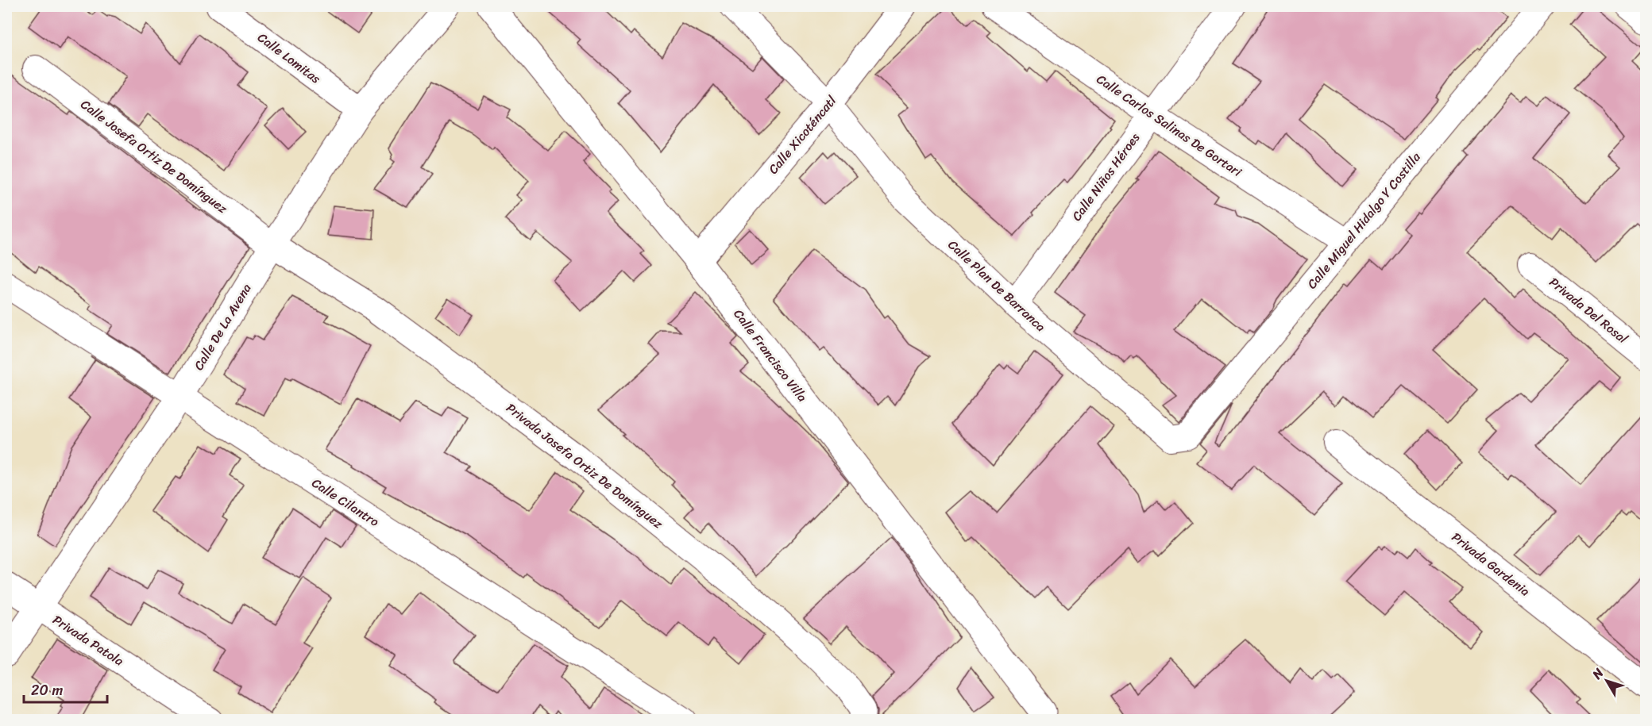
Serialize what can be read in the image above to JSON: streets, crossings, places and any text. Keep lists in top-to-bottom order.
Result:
{
  "streets": {
    "main road": ["Calle Xicoténcatl", "Calle Francisco Villa"],
    "street": [
      "Calle Lomitas",
      "Calle Carlos Salinas De Gortari",
      "Calle Josefa Ortiz De Domínguez",
      "Calle Niños Héroes",
      "Calle Miguel Hidalgo Y Costilla",
      "Calle Plan De Barranca",
      "Privada Del Rosal",
      "Calle De La Avena",
      "Privada Josefa Ortiz De Domínguez",
      "Calle Cilantro",
      "Privada Gardenia",
      "Privada Patola"
    ]
  },
  "crossings": [
    ["Calle Lomitas", "Calle De La Avena"],
    ["Calle Carlos Salinas De Gortari", "Calle Niños Héroes"],
    ["Calle Carlos Salinas De Gortari", "Calle Miguel Hidalgo Y Costilla"],
    ["Calle Xicoténcatl", "Calle Plan De Barranca"],
    ["Calle Xicoténcatl", "Calle Francisco Villa"],
    ["Calle Josefa Ortiz De Domínguez", "Calle De La Avena"],
    ["Calle Josefa Ortiz De Domínguez", "Privada Josefa Ortiz De Domínguez"],
    ["Calle Niños Héroes", "Calle Plan De Barranca"],
    ["Calle Miguel Hidalgo Y Costilla", "Calle Plan De Barranca"],
    ["Calle De La Avena", "Privada Josefa Ortiz De Domínguez"],
    ["Calle De La Avena", "Calle Cilantro"],
    ["Calle De La Avena", "Privada Patola"]
  ],
  "scale_bar": "20 m",
  "north": "top left"
}
